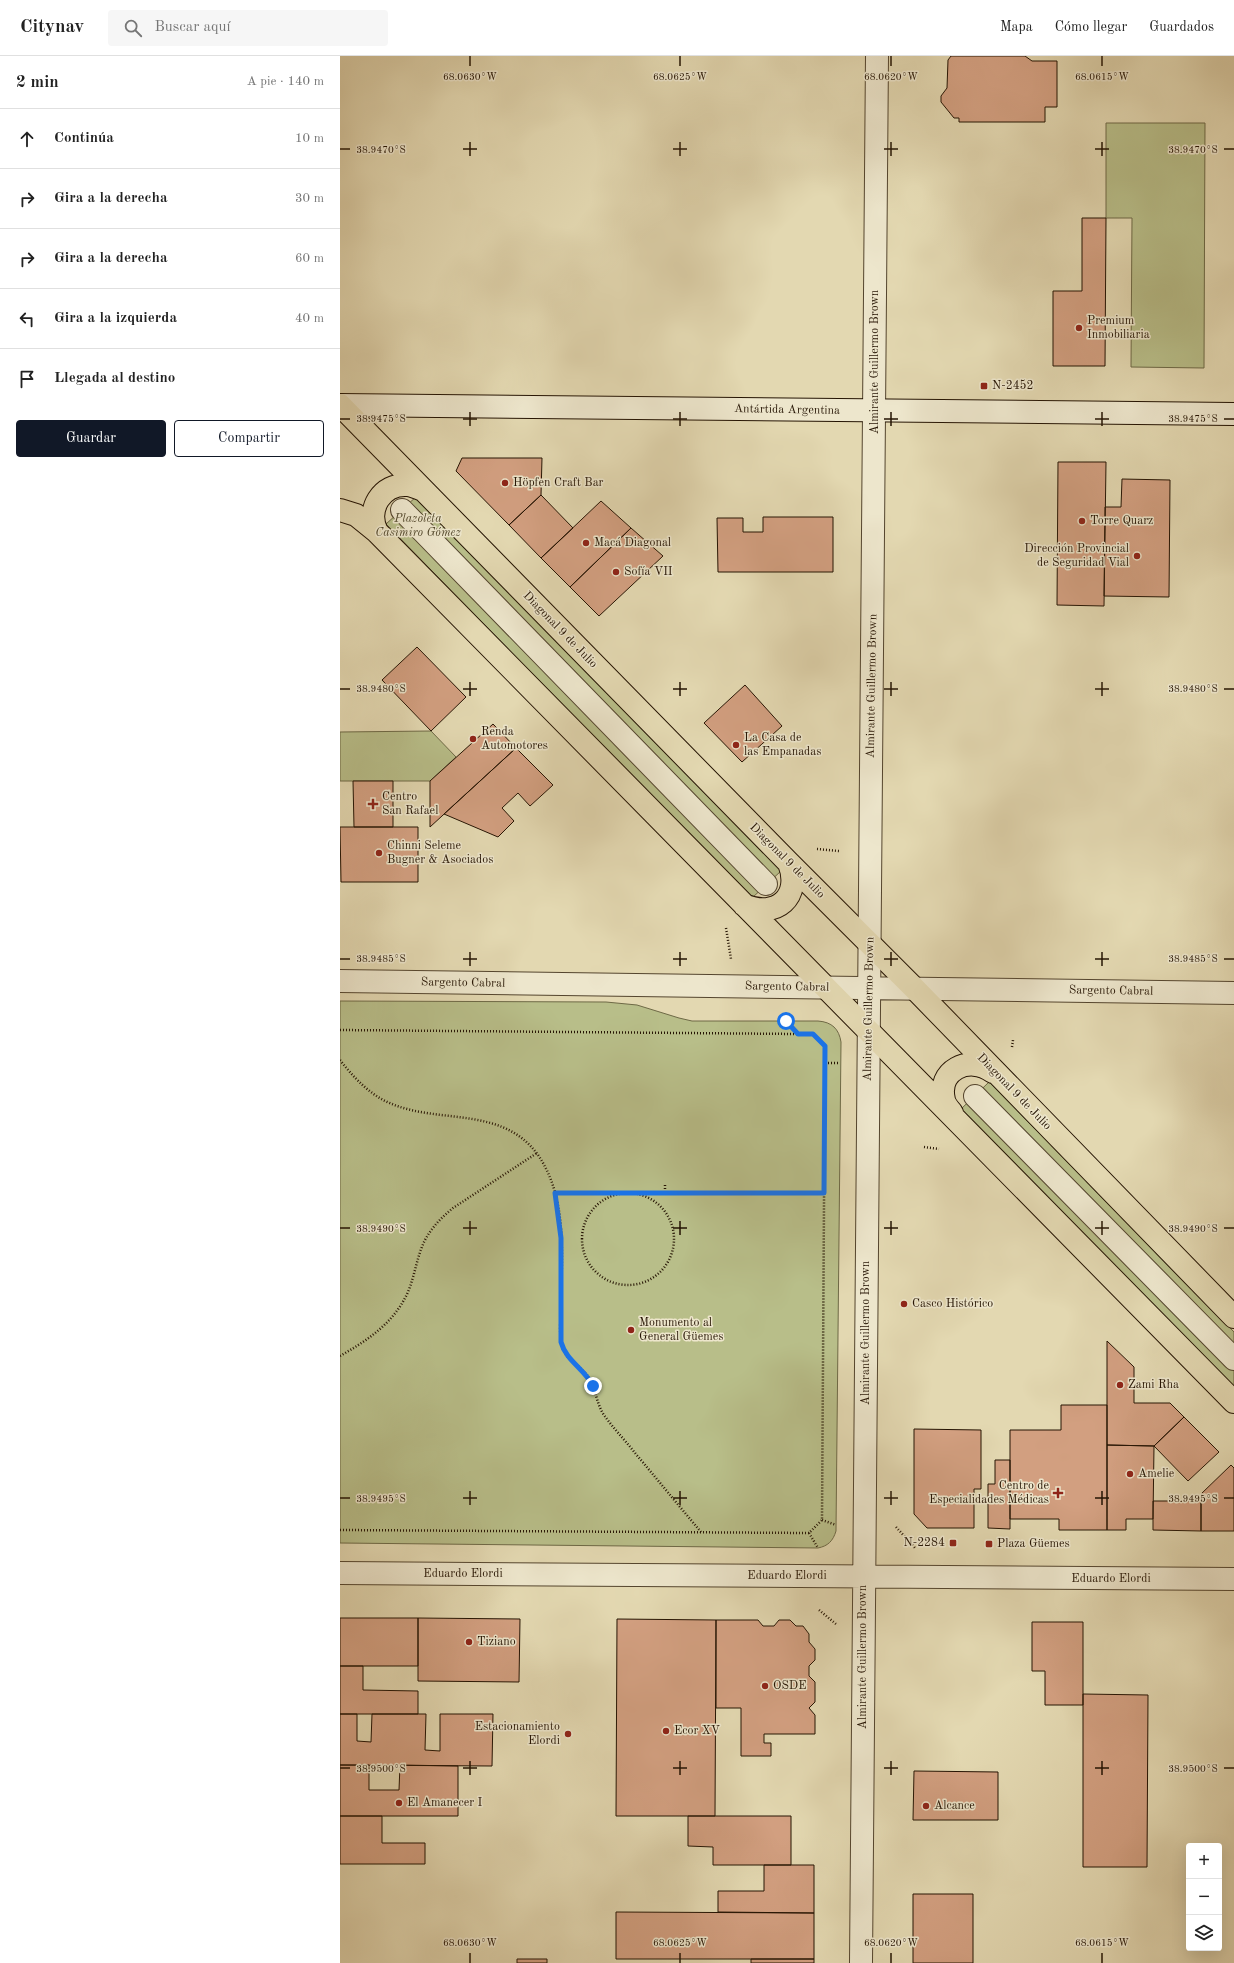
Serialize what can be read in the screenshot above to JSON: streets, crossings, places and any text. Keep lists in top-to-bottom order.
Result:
{
  "streets": {
    "main road": ["Diagonal 9 de Julio"],
    "street": [
      "Almirante Guillermo Brown",
      "Antártida Argentina",
      "Sargento Cabral",
      "Eduardo Elordi"
    ]
  },
  "crossings": [
    ["Almirante Guillermo Brown", "Antártida Argentina"],
    ["Almirante Guillermo Brown", "Diagonal 9 de Julio"],
    ["Almirante Guillermo Brown", "Sargento Cabral"],
    ["Almirante Guillermo Brown", "Eduardo Elordi"],
    ["Antártida Argentina", "Diagonal 9 de Julio"],
    ["Diagonal 9 de Julio", "Sargento Cabral"]
  ],
  "parks": ["Plazoleta Casimiro Gómez"],
  "places": {
    "other": [
      "Premium Inmobiliaria",
      "Höpfen Craft Bar",
      "Torre Quarz",
      "Macá Diagonal",
      "Dirección Provincial de Seguridad Vial",
      "Sofía VII",
      "Renda Automotores",
      "La Casa de las Empanadas",
      "Chinni Seleme Bugner & Asociados",
      "Casco Histórico",
      "Monumento al General Güemes",
      "Zami Rha",
      "Amelie",
      "Tiziano",
      "OSDE",
      "Ecor XV",
      "Estacionamiento Elordi",
      "El Amanecer I",
      "Alcance"
    ],
    "transit": ["N-2452", "N-2284", "Plaza Güemes"],
    "health": ["Centro San Rafael", "Centro de Especialidades Médicas"]
  },
  "page": {
    "header": "Citynav",
    "search": "Buscar aquí",
    "nav": ["Mapa", "Cómo llegar", "Guardados"],
    "heading": ["2 min", "A pie · 140 m"],
    "list": [
      ["Continúa", "10 m"],
      ["Gira a la derecha", "30 m"],
      ["Gira a la derecha", "60 m"],
      ["Gira a la izquierda", "40 m"],
      "Llegada al destino"
    ],
    "buttons": ["Guardar", "Compartir"],
    "map_buttons": ["+", "−"]
  },
  "coordinates": [
    "68.0630°W",
    "68.0625°W",
    "68.0620°W",
    "68.0615°W",
    "38.9470°S",
    "38.9475°S",
    "38.9480°S",
    "38.9485°S",
    "38.9490°S",
    "38.9495°S",
    "38.9500°S"
  ]
}
